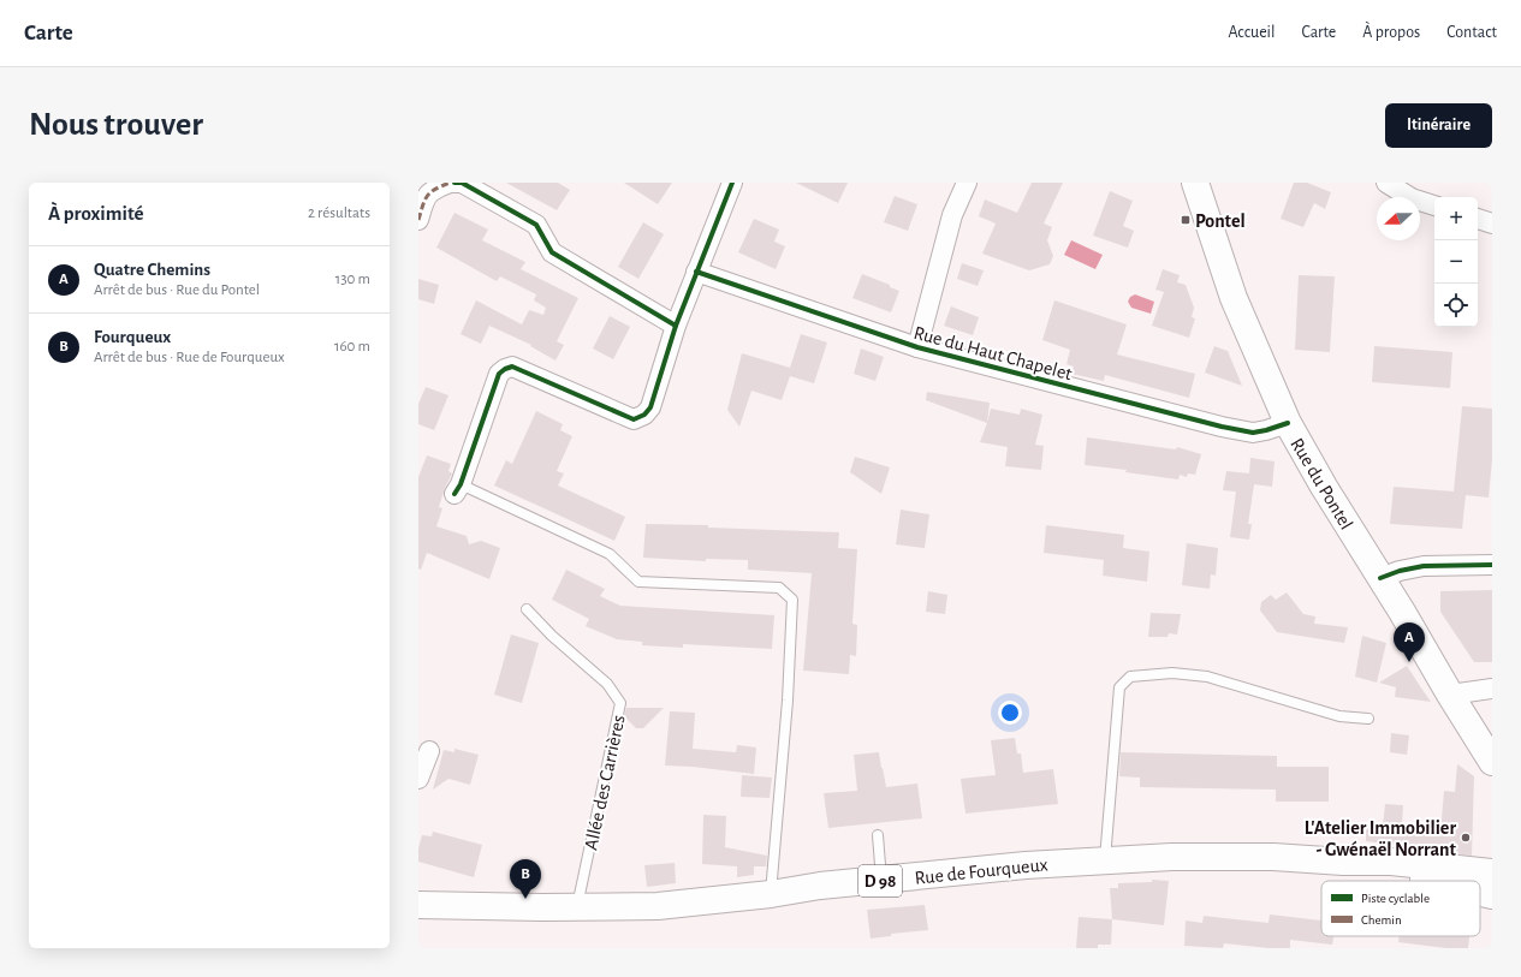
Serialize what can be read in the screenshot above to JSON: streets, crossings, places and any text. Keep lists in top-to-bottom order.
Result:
{
  "streets": {
    "main road": ["Rue du Pontel", "Rue de Fourqueux", "D 98"],
    "street": ["Rue du Haut Chapelet"],
    "lane": ["Allée des Carrières"]
  },
  "crossings": [
    ["Rue du Haut Chapelet", "Rue du Pontel"],
    ["Allée des Carrières", "Rue de Fourqueux"]
  ],
  "places": {
    "transit": ["Pontel"],
    "other": ["L'Atelier Immobilier - Gwénaël Norrant"]
  },
  "legend": ["Piste cyclable", "Chemin"],
  "north": "left",
  "page": {
    "header": "Carte",
    "nav": [
      "Accueil",
      "Carte",
      "À propos",
      "Contact"
    ],
    "buttons": "Itinéraire",
    "title": "Nous trouver",
    "heading": ["À proximité", "2 résultats"],
    "map_buttons": ["+", "−"],
    "list": [
      {
        "mark": "A",
        "name": "Quatre Chemins",
        "note": "Arrêt de bus · Rue du Pontel",
        "value": "130 m"
      },
      {
        "mark": "B",
        "name": "Fourqueux",
        "note": "Arrêt de bus · Rue de Fourqueux",
        "value": "160 m"
      }
    ],
    "pins": ["A", "B"]
  }
}
